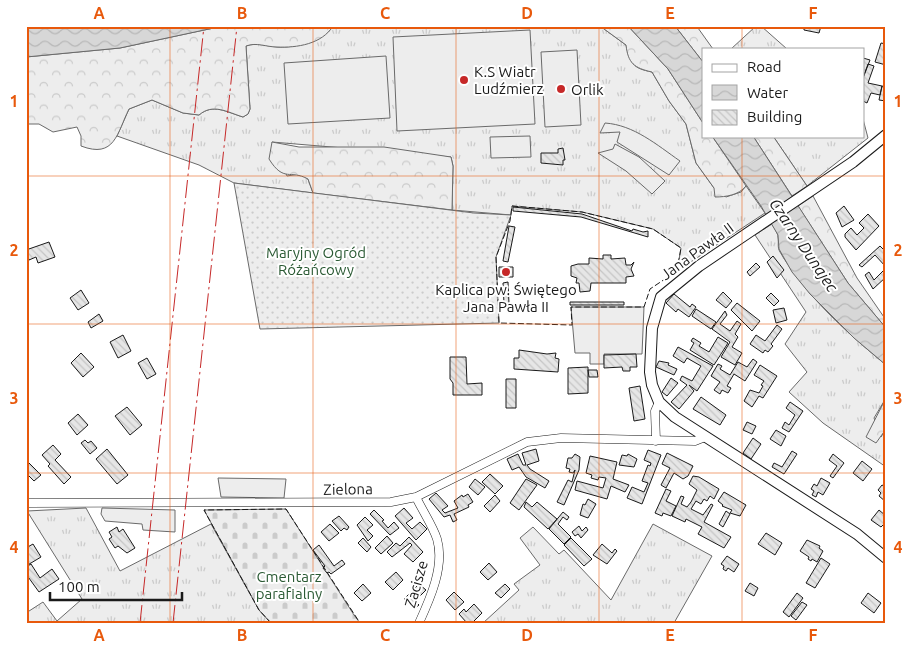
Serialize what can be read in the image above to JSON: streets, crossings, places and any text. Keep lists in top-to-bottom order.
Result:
{
  "streets": {
    "street": ["Jana Pawła II", "Zielona", "Zacisze"]
  },
  "crossings": [
    ["Jana Pawła II", "Zielona"],
    ["Zielona", "Zacisze"]
  ],
  "water": ["Czarny Dunajec"],
  "parks": ["Maryjny Ogród Różańcowy", "Cmentarz parafialny"],
  "places": ["K.S Wiatr Ludźmierz", "Orlik", "Kaplica pw. Świętego Jana Pawła II"],
  "legend": ["Road", "Water", "Building"],
  "scale_bar": "100 m",
  "grid": {
    "columns": [
      "A",
      "B",
      "C",
      "D",
      "E",
      "F"
    ],
    "rows": [
      "1",
      "2",
      "3",
      "4"
    ]
  }
}
